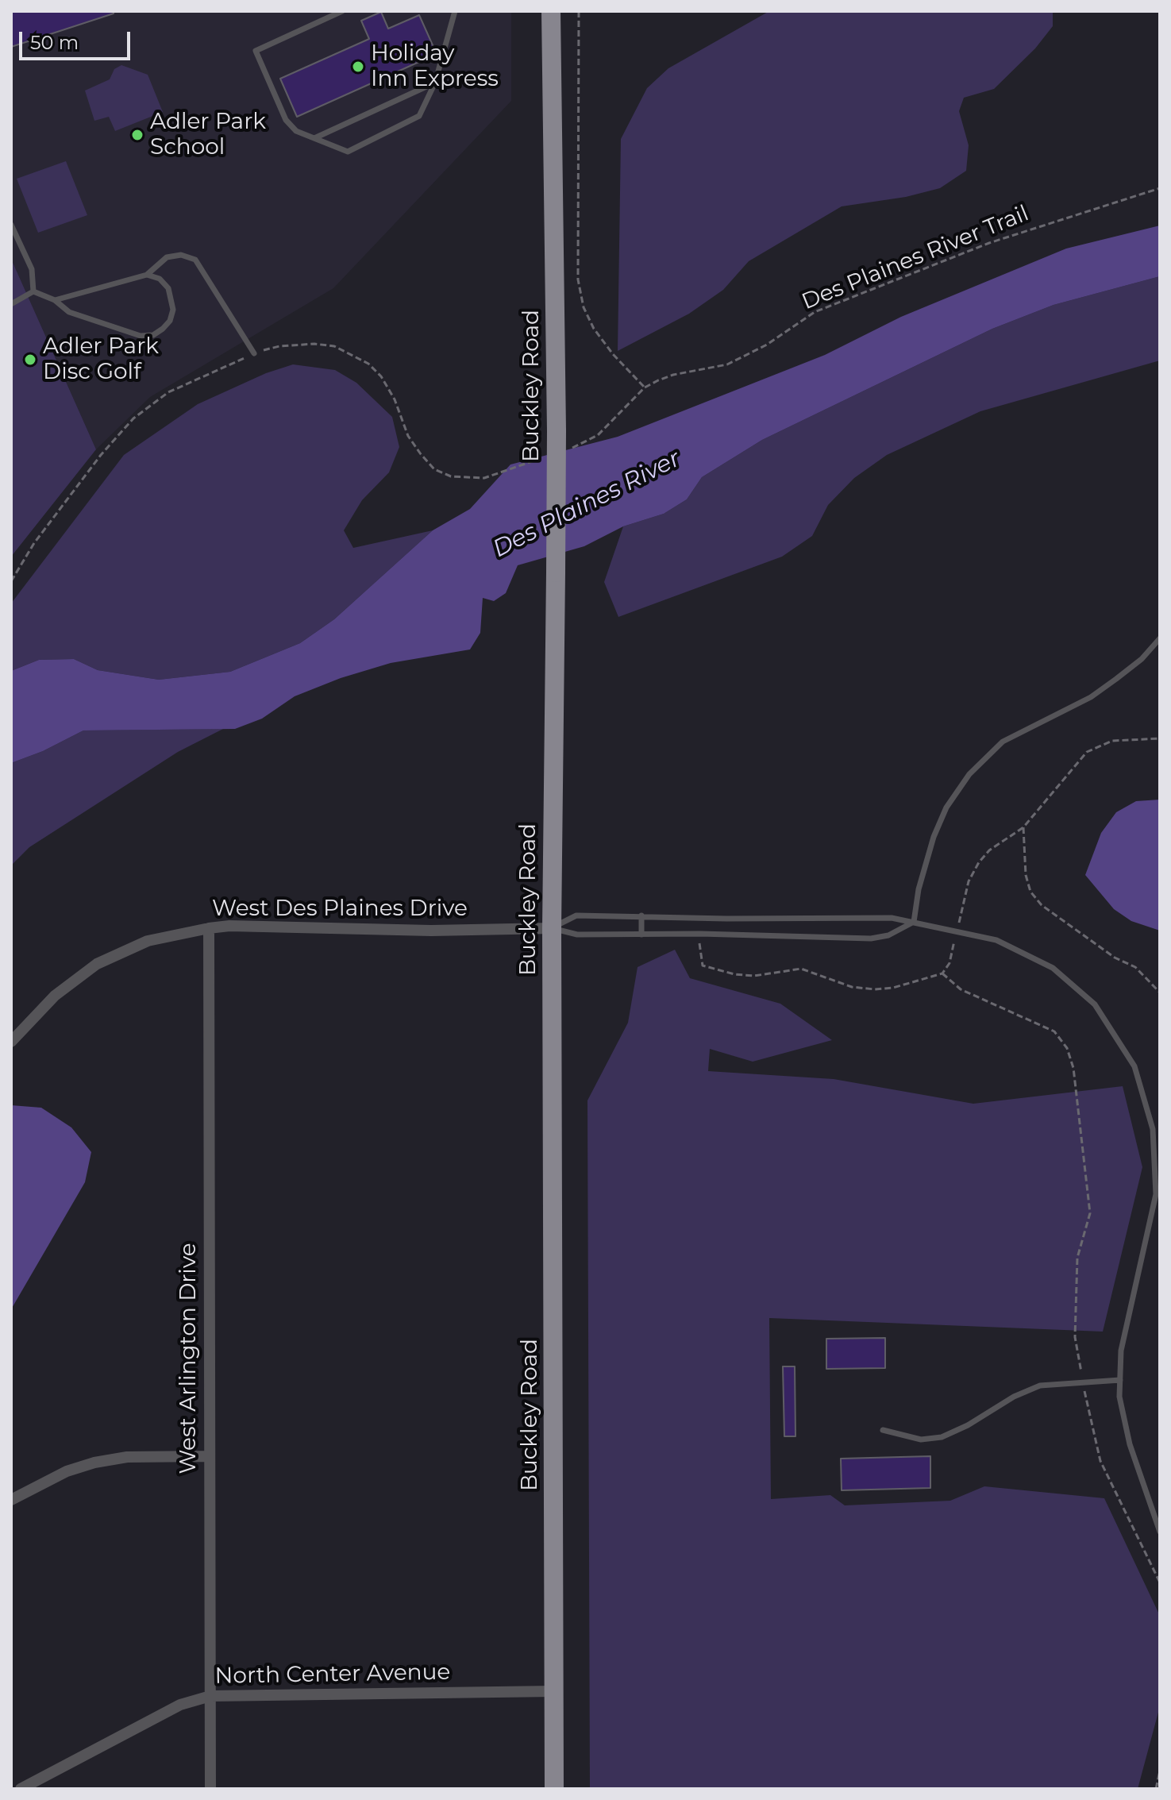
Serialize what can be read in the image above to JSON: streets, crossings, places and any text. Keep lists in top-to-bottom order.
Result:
{
  "streets": {
    "main road": ["Buckley Road"],
    "street": ["West Des Plaines Drive", "West Arlington Drive", "North Center Avenue"],
    "path": ["Des Plaines River Trail"]
  },
  "crossings": [
    ["Buckley Road", "West Des Plaines Drive"],
    ["Buckley Road", "North Center Avenue"],
    ["West Des Plaines Drive", "West Arlington Drive"],
    ["West Arlington Drive", "North Center Avenue"]
  ],
  "water": ["Des Plaines River"],
  "places": ["Holiday Inn Express", "Adler Park School", "Adler Park Disc Golf"],
  "scale_bar": "50 m"
}
